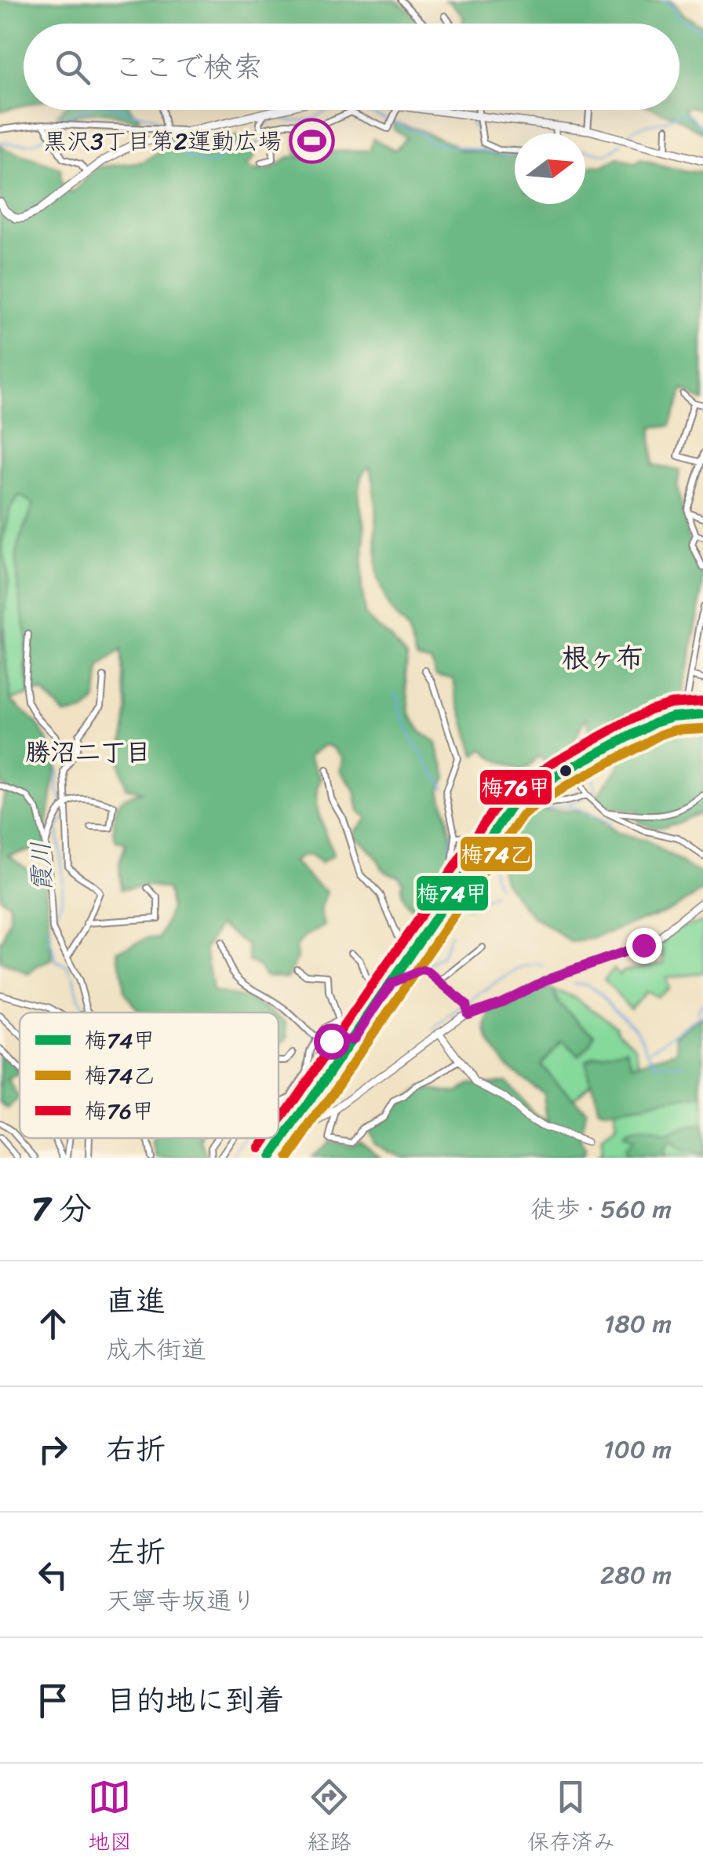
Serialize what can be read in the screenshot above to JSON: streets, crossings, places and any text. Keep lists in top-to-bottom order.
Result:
{
  "districts": ["根ヶ布", "勝沼二丁目"],
  "water": ["霞川"],
  "places": {
    "sports": ["黒沢3丁目第2運動広場"]
  },
  "lines": ["transit line 梅76甲", "transit line 梅74甲", "transit line 梅74乙"],
  "legend": ["梅74甲", "梅74乙", "梅76甲"],
  "north": "right",
  "page": {
    "search": "ここで検索",
    "heading": ["7 分", "徒歩 · 560 m"],
    "list": [
      ["直進", "成木街道", "180 m"],
      ["右折", "100 m"],
      ["左折", "天寧寺坂通り", "280 m"],
      "目的地に到着"
    ],
    "nav": ["地図", "経路", "保存済み"]
  }
}
